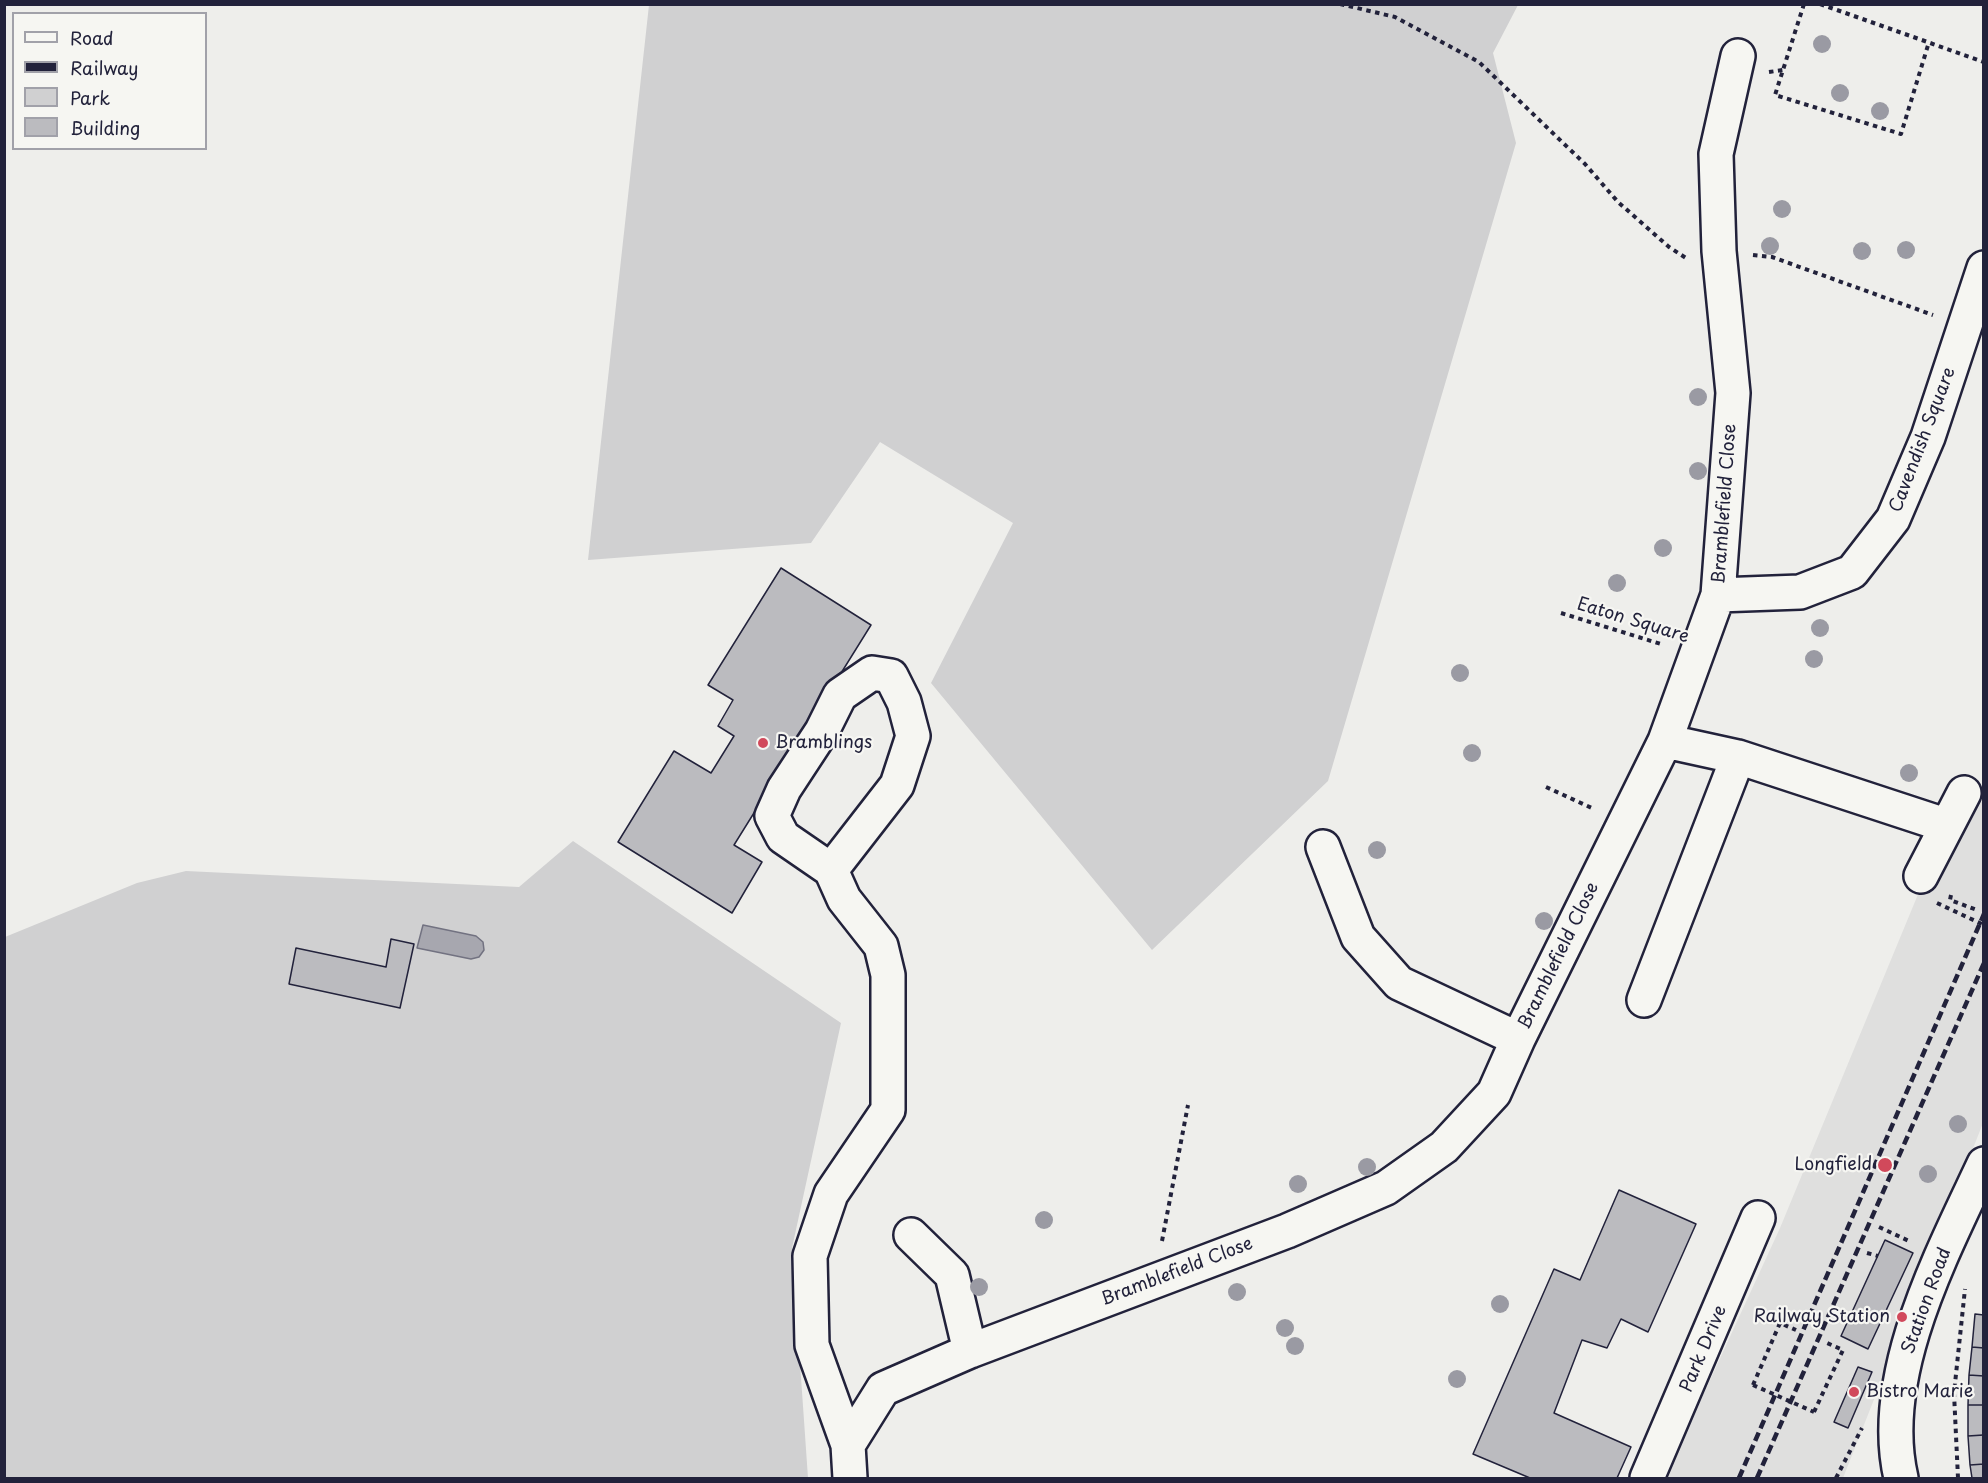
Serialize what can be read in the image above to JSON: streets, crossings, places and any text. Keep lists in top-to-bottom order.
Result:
{
  "streets": {
    "street": [
      "Cavendish Square",
      "Bramblefield Close",
      "Station Road",
      "Park Drive"
    ],
    "path": ["Eaton Square"]
  },
  "crossings": [
    ["Cavendish Square", "Bramblefield Close"],
    ["Bramblefield Close", "Eaton Square"]
  ],
  "places": [
    "Bramblings",
    "Longfield",
    "Railway Station",
    "Bistro Marie"
  ],
  "legend": [
    "Road",
    "Railway",
    "Park",
    "Building"
  ]
}
